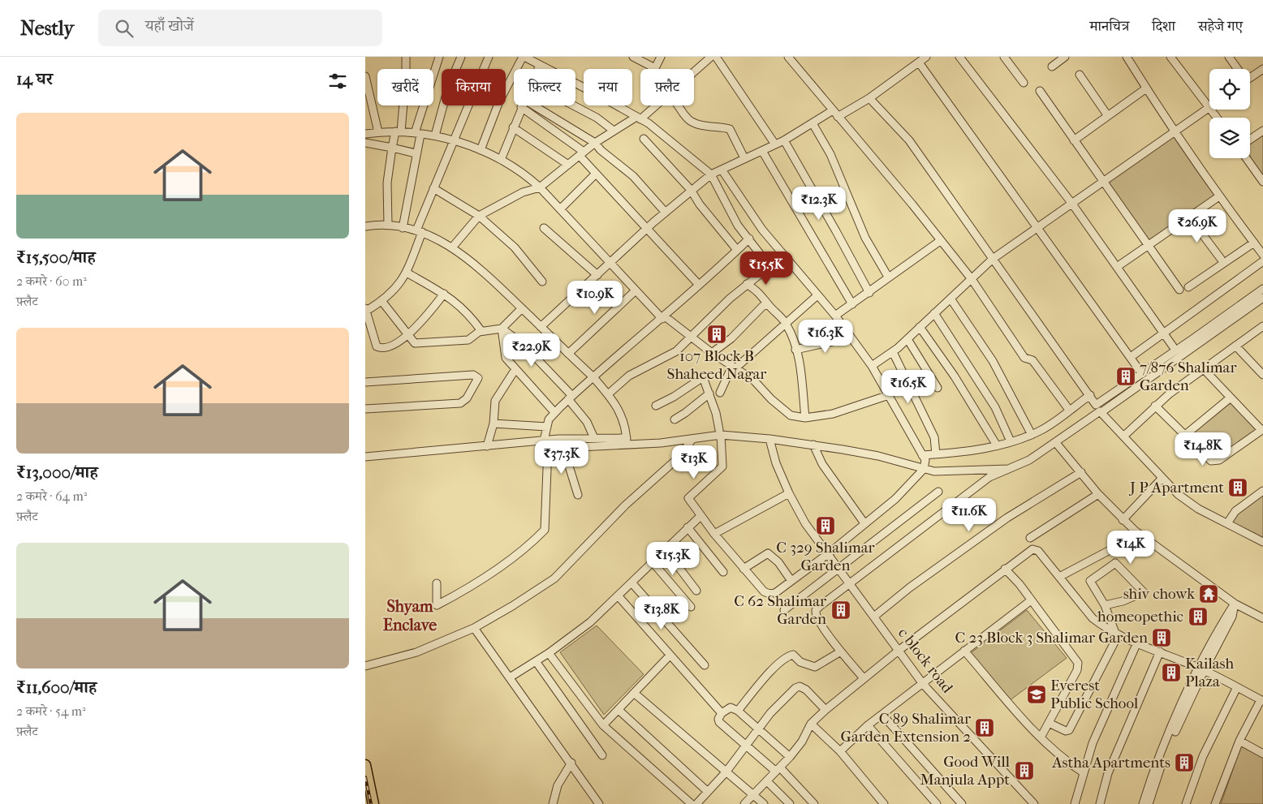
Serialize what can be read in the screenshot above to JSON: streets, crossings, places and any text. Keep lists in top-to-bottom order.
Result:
{
  "streets": {
    "street": ["c block road"]
  },
  "districts": ["Shyam Enclave"],
  "places": {
    "building": [
      "107 Block B Shaheed Nagar",
      "7/876 Shalimar Garden",
      "J P Apartment",
      "C 329 Shalimar Garden",
      "C 62 Shalimar Garden",
      "homeopethic",
      "C 23 Block 3 Shalimar Garden",
      "Kailash Plaza",
      "C 89 Shalimar Garden Extension 2",
      "Astha Apartments",
      "Good Will Manjula Appt"
    ],
    "temple": ["shiv chowk"],
    "school or university": ["Everest Public School"]
  },
  "page": {
    "header": "Nestly",
    "search": "यहाँ खोजें",
    "nav": ["मानचित्र", "दिशा", "सहेजे गए"],
    "heading": "14 घर",
    "chip": [
      "खरीदें",
      "किराया",
      "फ़िल्टर",
      "नया",
      "फ़्लैट"
    ],
    "list": [
      {
        "name": "₹15,500/माह",
        "note": "2 कमरे · 60 m² · फ़्लैट"
      },
      {
        "name": "₹13,000/माह",
        "note": "2 कमरे · 64 m² · फ़्लैट"
      },
      {
        "name": "₹11,600/माह",
        "note": "2 कमरे · 54 m² · फ़्लैट"
      }
    ],
    "price": [
      "₹12.3K",
      "₹26.9K",
      "₹15.5K",
      "₹10.9K",
      "₹16.3K",
      "₹22.9K",
      "₹16.5K",
      "₹14.8K",
      "₹37.3K",
      "₹13K",
      "₹11.6K",
      "₹14K",
      "₹15.3K",
      "₹13.8K"
    ]
  }
}
